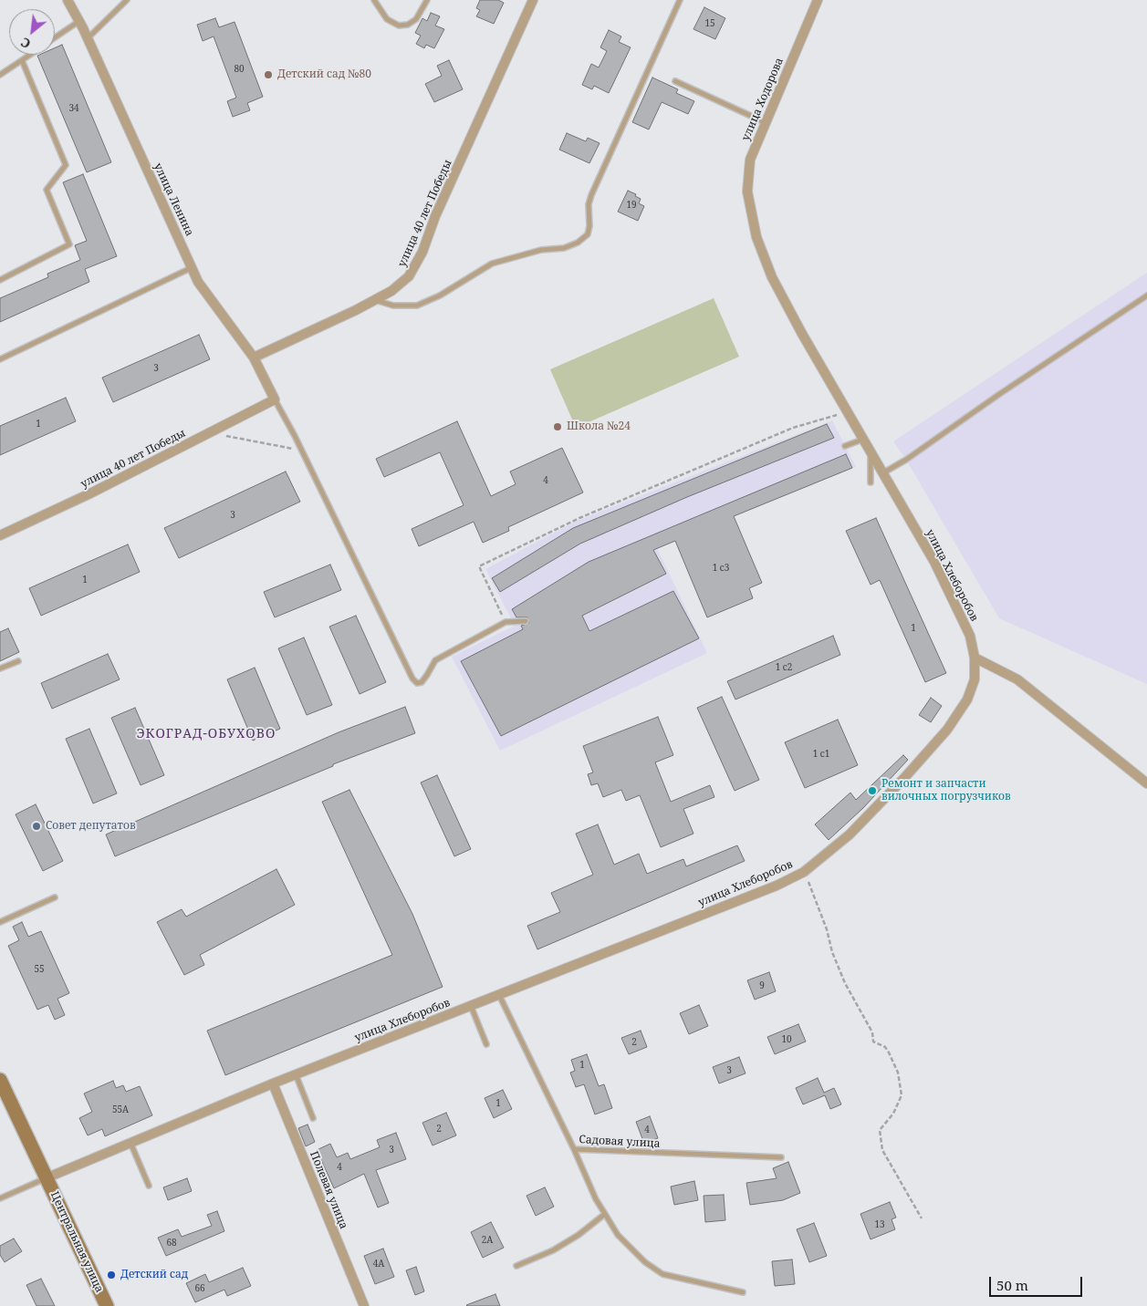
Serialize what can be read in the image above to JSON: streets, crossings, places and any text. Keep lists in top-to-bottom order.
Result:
{
  "streets": {
    "main road": ["Центральная улица"],
    "street": [
      "улица Ходорова",
      "улица Ленина",
      "улица 40 лет Победы",
      "улица Хлеборобов",
      "Полевая улица"
    ],
    "lane": ["Садовая улица"]
  },
  "crossings": [
    ["улица Ходорова", "улица Хлеборобов"],
    ["улица Ленина", "улица 40 лет Победы"],
    ["улица Хлеборобов", "Садовая улица"],
    ["улица Хлеборобов", "Полевая улица"],
    ["улица Хлеборобов", "Центральная улица"]
  ],
  "districts": ["ЭКОГРАД-ОБУХОВО"],
  "places": [
    "Детский сад №80",
    "Школа №24",
    "Ремонт и запчасти вилочных погрузчиков",
    "Совет депутатов",
    "Детский сад"
  ],
  "house_numbers": [
    "15",
    "80",
    "34",
    "19",
    "3",
    "1",
    "4",
    "3",
    "1 с3",
    "1",
    "1",
    "1 с2",
    "1 с1",
    "55",
    "9",
    "10",
    "2",
    "1",
    "3",
    "1",
    "55А",
    "2",
    "4",
    "3",
    "4",
    "13",
    "2А",
    "68",
    "4А",
    "66"
  ],
  "scale_bar": "50 m",
  "north": "bottom left"
}
